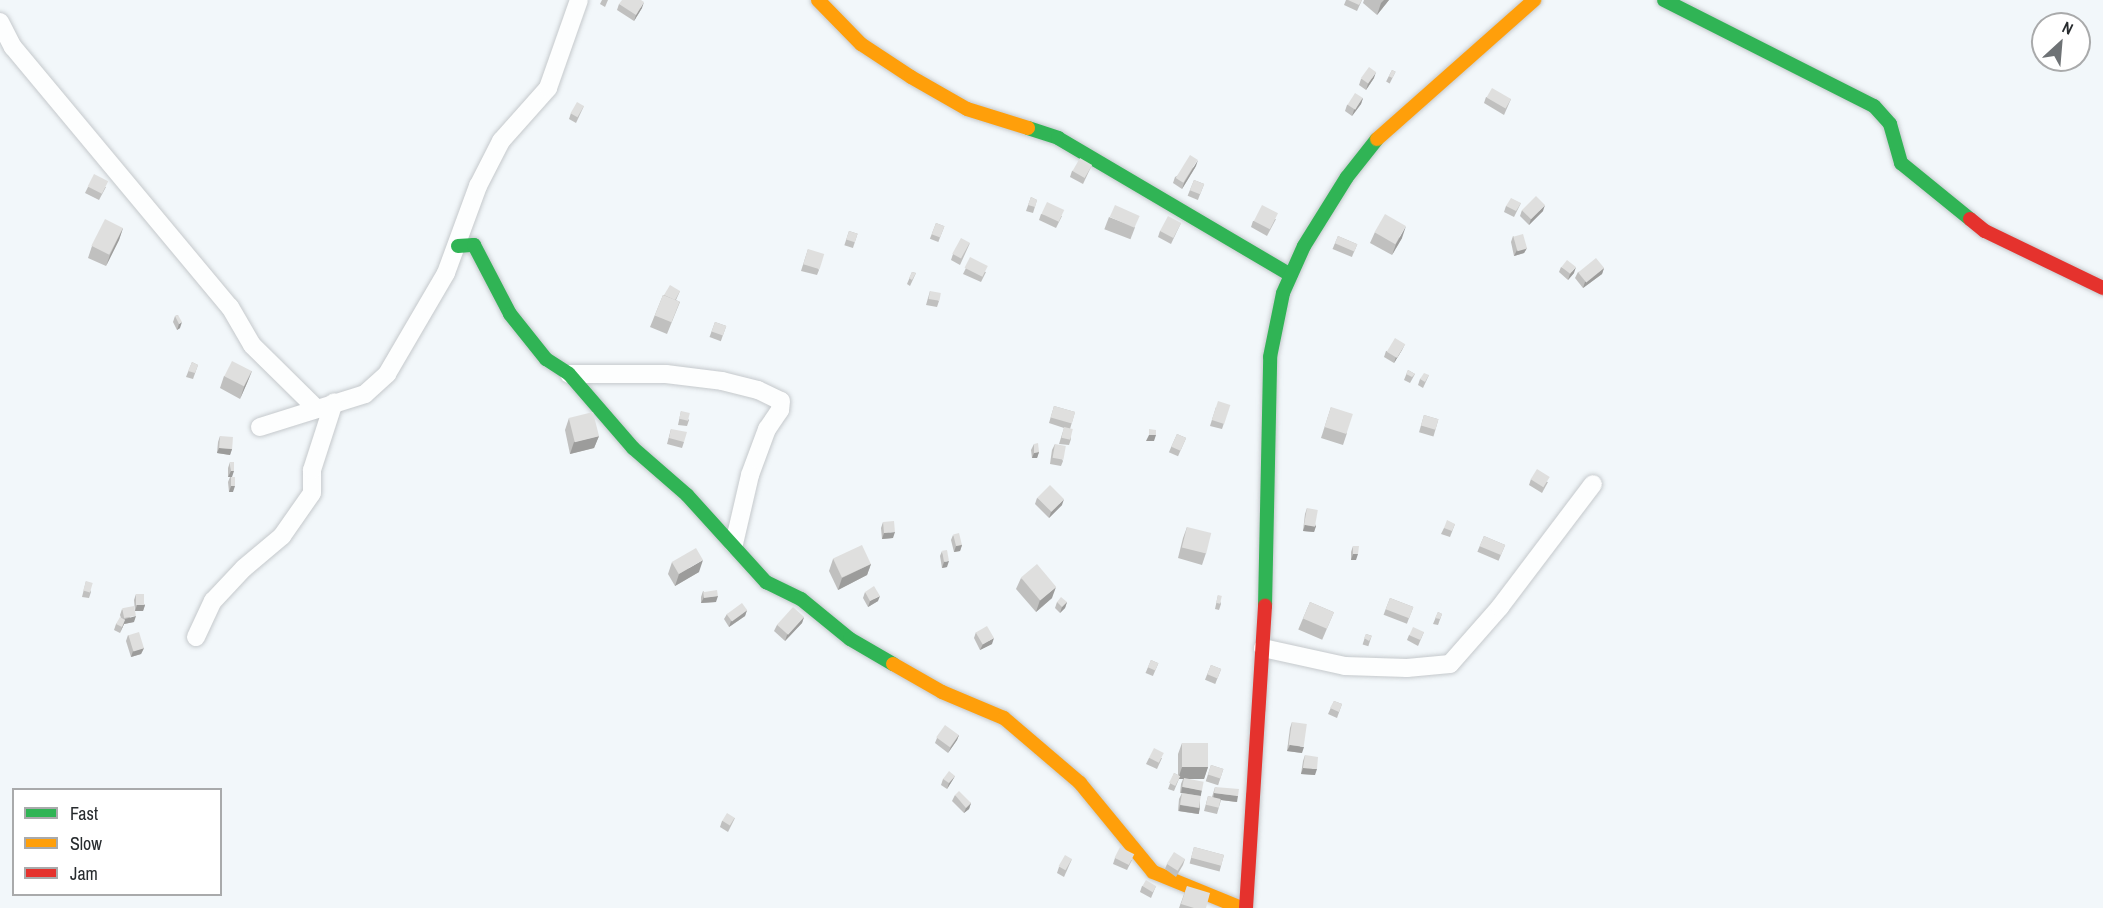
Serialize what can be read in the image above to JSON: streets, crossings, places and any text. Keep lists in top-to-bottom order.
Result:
{
  "legend": ["Fast", "Slow", "Jam"],
  "north": "top right"
}
